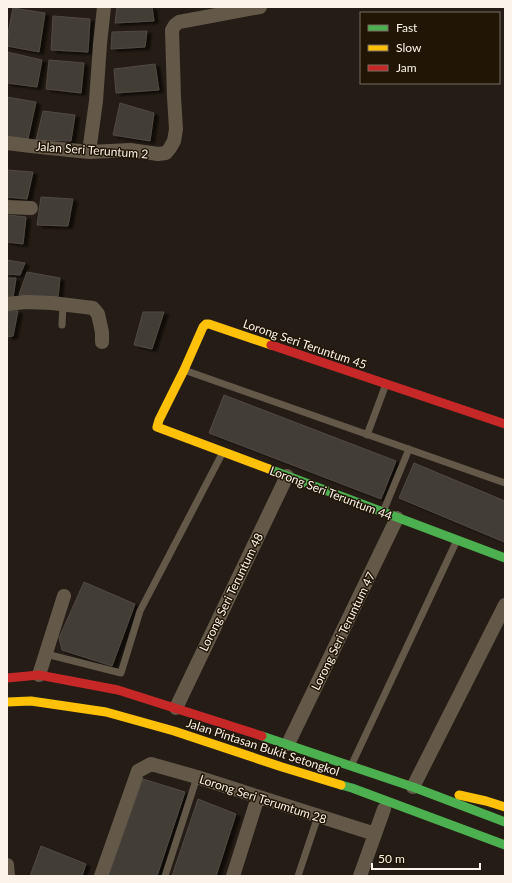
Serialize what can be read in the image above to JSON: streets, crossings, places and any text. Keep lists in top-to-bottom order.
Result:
{
  "streets": {
    "main road": ["Lorong Seri Teruntum 45", "Lorong Seri Teruntum 44", "Jalan Pintasan Bukit Setongkol"],
    "street": [
      "Jalan Seri Teruntum 2",
      "Lorong Seri Teruntum 48",
      "Lorong Seri Teruntum 47",
      "Lorong Seri Terumtum 28"
    ]
  },
  "crossings": [
    ["Lorong Seri Teruntum 45", "Lorong Seri Teruntum 44"],
    ["Lorong Seri Teruntum 44", "Lorong Seri Teruntum 48"],
    ["Lorong Seri Teruntum 44", "Lorong Seri Teruntum 47"],
    ["Lorong Seri Teruntum 48", "Jalan Pintasan Bukit Setongkol"],
    ["Lorong Seri Teruntum 47", "Jalan Pintasan Bukit Setongkol"]
  ],
  "legend": ["Fast", "Slow", "Jam"],
  "scale_bar": "50 m"
}
